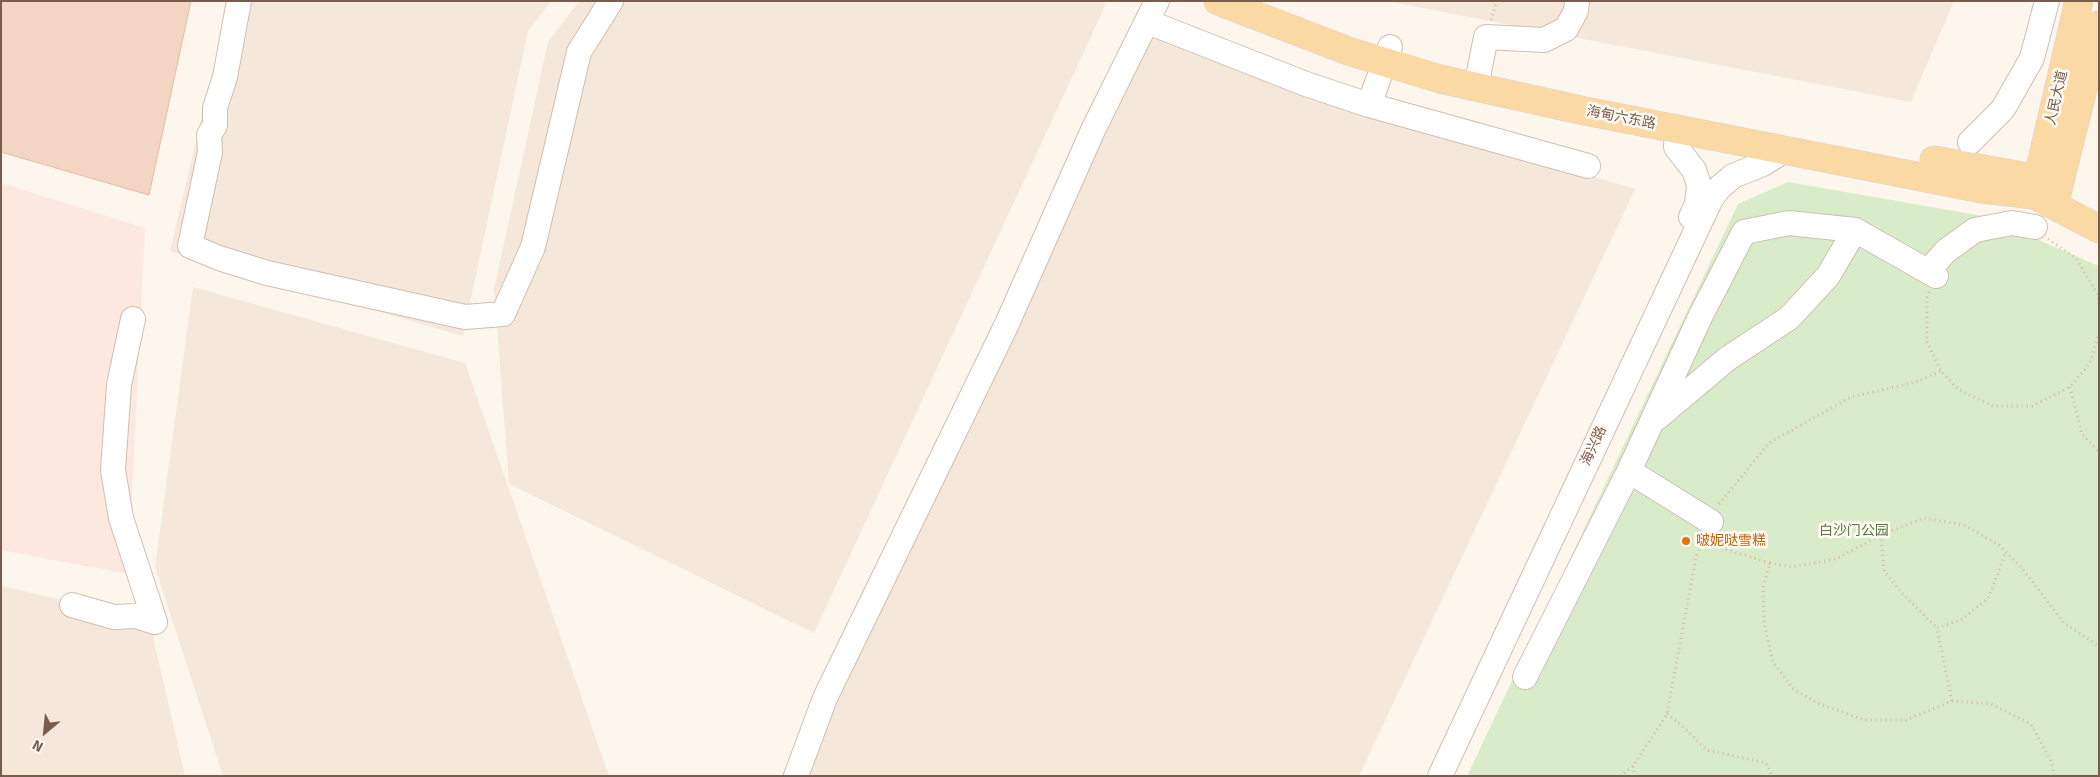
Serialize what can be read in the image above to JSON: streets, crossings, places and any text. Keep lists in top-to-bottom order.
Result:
{
  "streets": {
    "main road": ["人民大道", "海甸六东路"],
    "street": ["海兴路"]
  },
  "crossings": [
    ["人民大道", "海甸六东路"],
    ["海甸六东路", "海兴路"]
  ],
  "parks": ["白沙门公园"],
  "places": ["啵妮哒雪糕"],
  "north": "bottom left"
}
